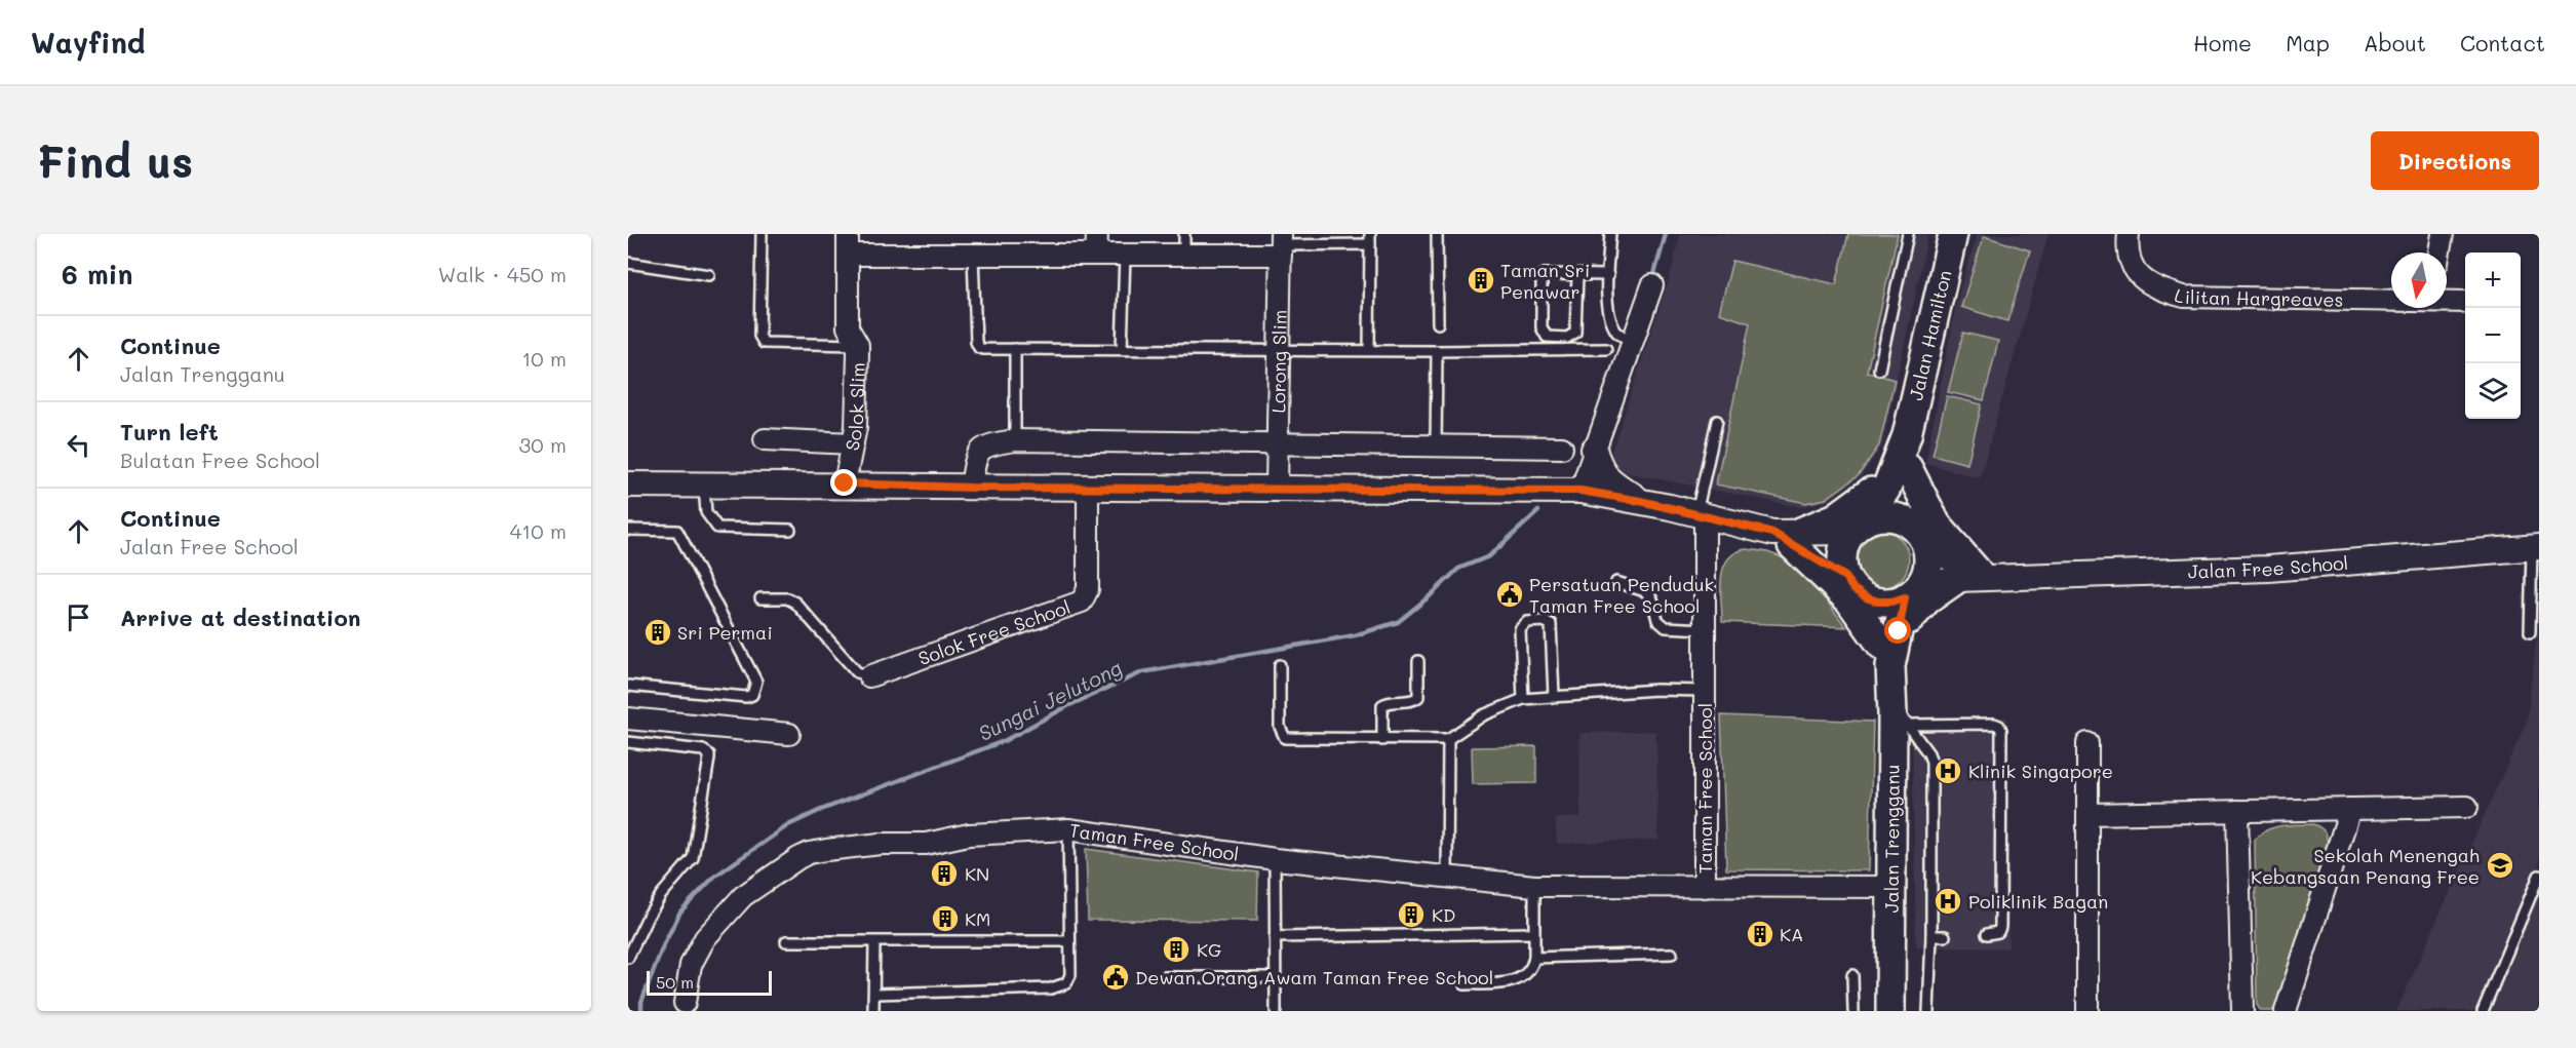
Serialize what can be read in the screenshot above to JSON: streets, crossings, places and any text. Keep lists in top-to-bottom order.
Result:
{
  "streets": {
    "main road": ["Jalan Hamilton", "Jalan Trengganu"],
    "street": [
      "Lilitan Hargreaves",
      "Lorong Slim",
      "Solok Slim",
      "Jalan Free School",
      "Solok Free School",
      "Taman Free School"
    ]
  },
  "crossings": [
    ["Jalan Hamilton", "Jalan Free School"],
    ["Jalan Hamilton", "Jalan Trengganu"],
    ["Jalan Free School", "Jalan Trengganu"],
    ["Taman Free School", "Jalan Trengganu"]
  ],
  "water": ["Sungai Jelutong"],
  "places": {
    "building": [
      "Taman Sri Penawar",
      "Sri Permai",
      "KN",
      "KD",
      "KM",
      "KA",
      "KG"
    ],
    "public building": ["Persatuan Penduduk Taman Free School", "Dewan Orang Awam Taman Free School"],
    "hospital": ["Klinik Singapore", "Poliklinik Bagan"],
    "school or university": ["Sekolah Menengah Kebangsaan Penang Free"]
  },
  "scale_bar": "50 m",
  "north": "bottom",
  "page": {
    "header": "Wayfind",
    "nav": [
      "Home",
      "Map",
      "About",
      "Contact"
    ],
    "buttons": "Directions",
    "title": "Find us",
    "heading": ["6 min", "Walk · 450 m"],
    "map_buttons": ["+", "−"],
    "list": [
      ["Continue", "Jalan Trengganu", "10 m"],
      ["Turn left", "Bulatan Free School", "30 m"],
      ["Continue", "Jalan Free School", "410 m"],
      "Arrive at destination"
    ],
    "scale": "50 m"
  }
}
